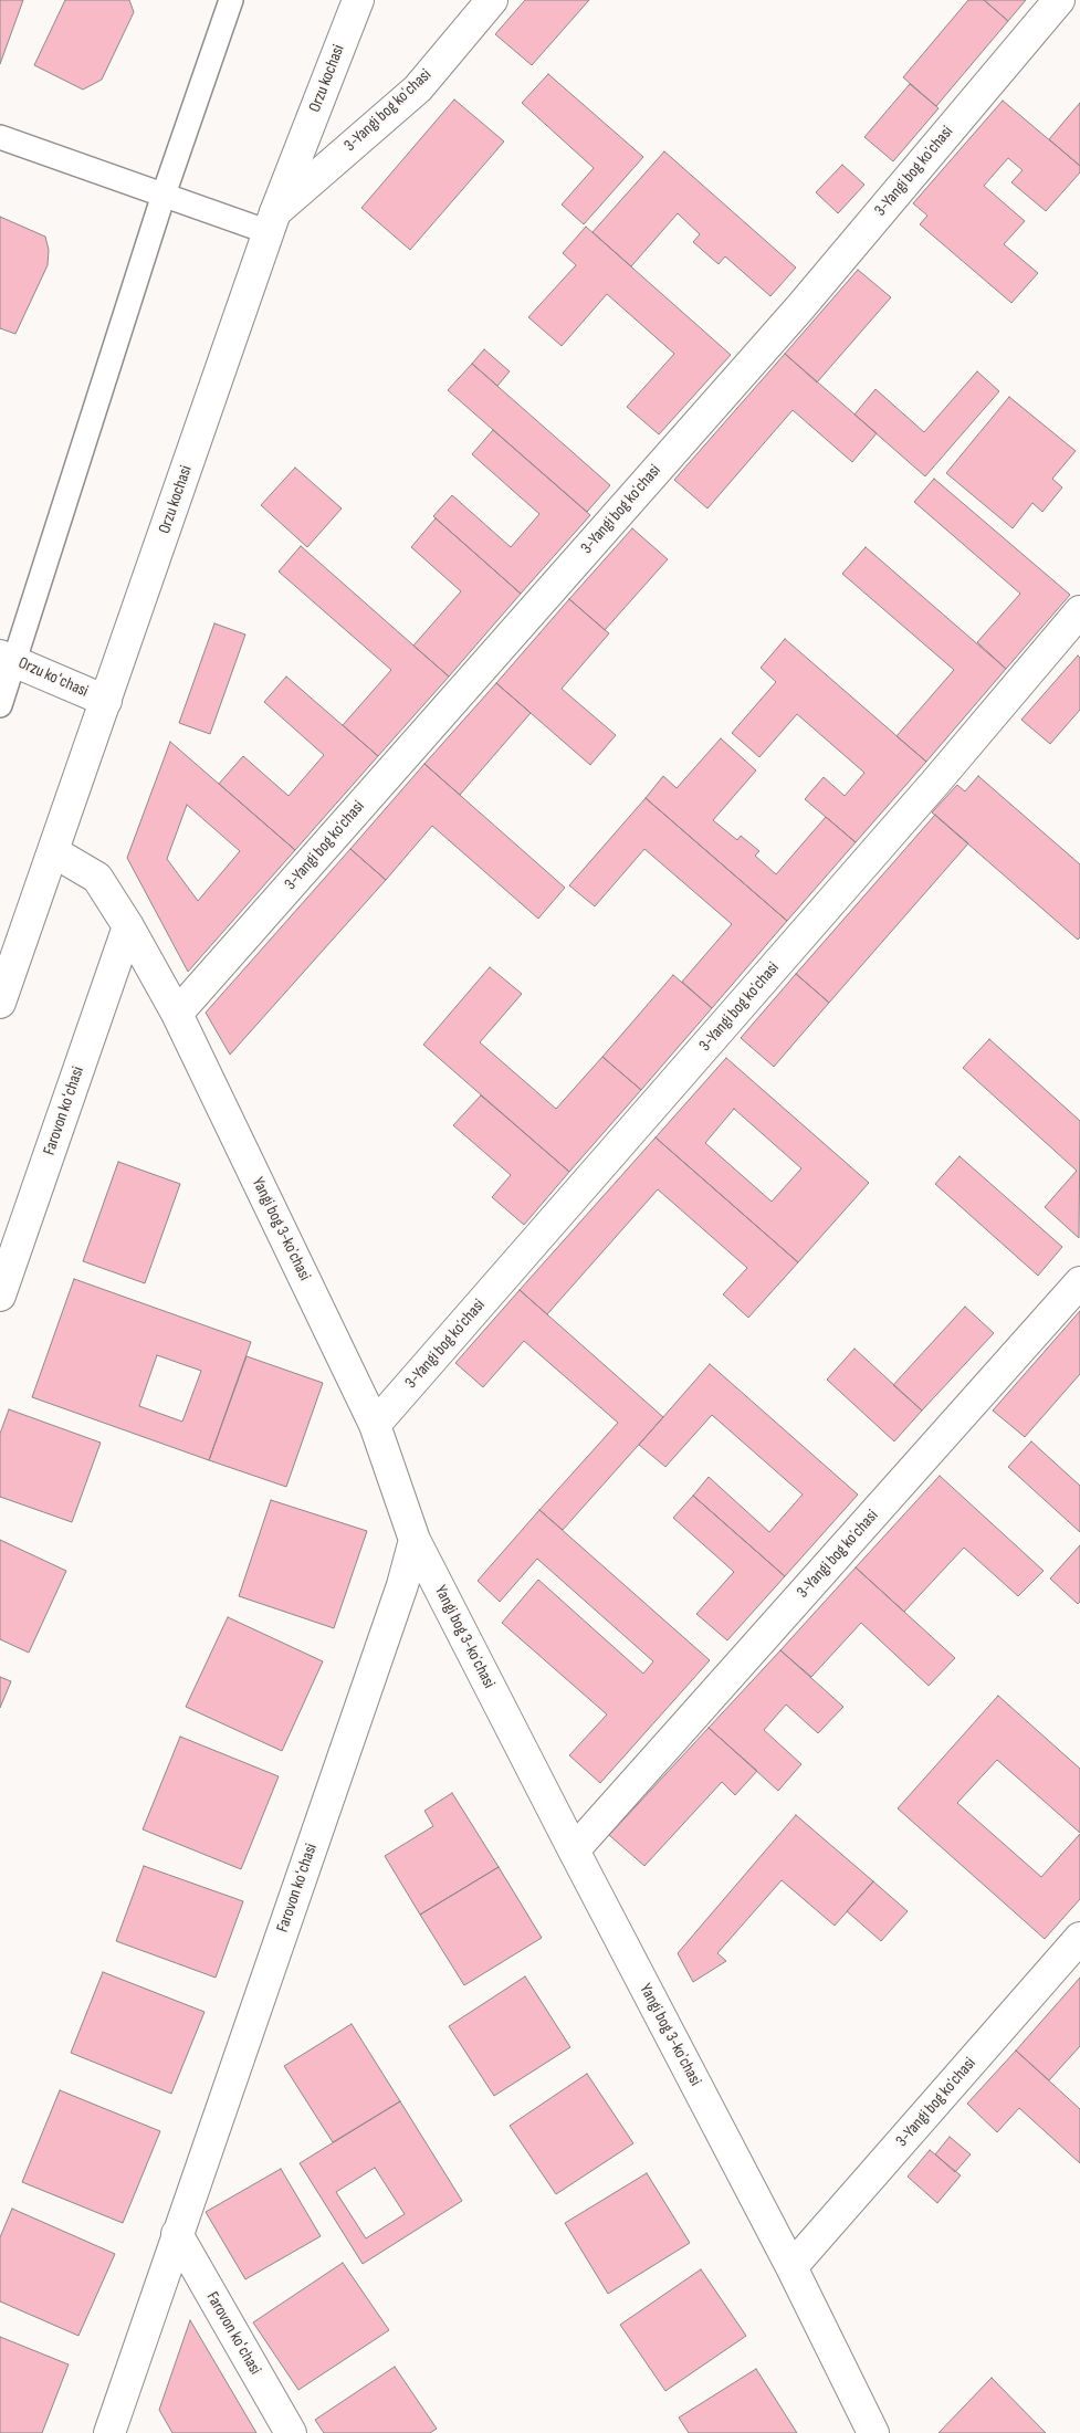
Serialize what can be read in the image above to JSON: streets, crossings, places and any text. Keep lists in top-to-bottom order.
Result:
{
  "streets": {
    "street": [
      "Orzu kochasi",
      "3-Yangi bog koʼchasi",
      "Orzu koʻchasi",
      "Farovon koʻchasi",
      "Yangi bog 3-koʼchasi"
    ]
  },
  "crossings": [
    ["Orzu kochasi", "3-Yangi bog koʼchasi"],
    ["Orzu kochasi", "Orzu koʻchasi"],
    ["Orzu kochasi", "Yangi bog 3-koʼchasi"],
    ["3-Yangi bog koʼchasi", "Yangi bog 3-koʼchasi"],
    ["Farovon koʻchasi", "Yangi bog 3-koʼchasi"]
  ]
}
